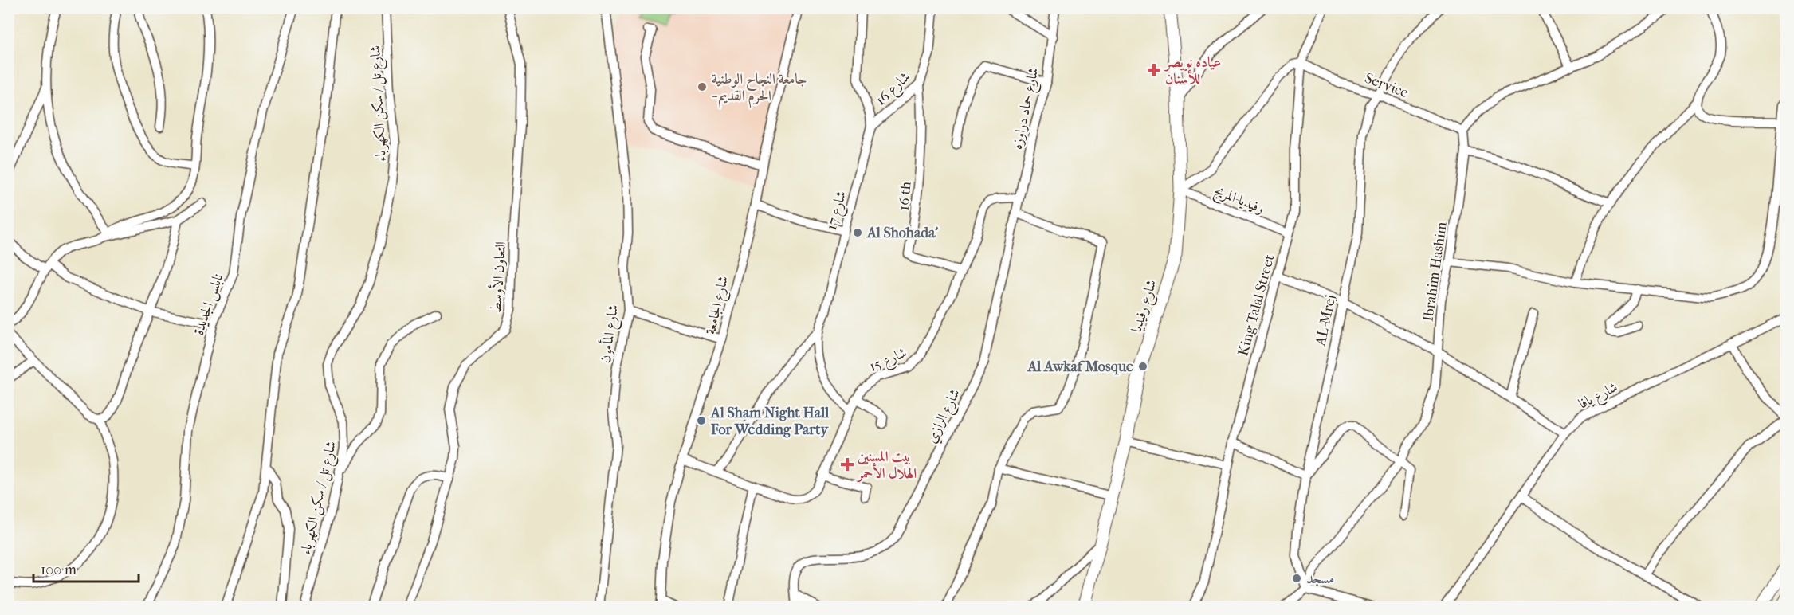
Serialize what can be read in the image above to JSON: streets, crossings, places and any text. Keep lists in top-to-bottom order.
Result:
{
  "streets": {
    "main road": ["شارع رفيديا"],
    "street": [
      "Service",
      "شارع 16",
      "شارع تل / سكن الكهرباء",
      "شارع حماد دراوزه",
      "16 th",
      "رفيديا-المريج",
      "شارع 17",
      "Ibrahim Hashim",
      "التعاون الأوسط",
      "نابلس الجديدة",
      "شارع الجامعة",
      "King Talal Street",
      "AL-Mrej",
      "شارع المأمون",
      "شارع 15",
      "شارع يافا",
      "شارع الرازي"
    ]
  },
  "crossings": [
    ["Service", "Ibrahim Hashim"],
    ["Service", "King Talal Street"],
    ["Service", "AL-Mrej"],
    ["شارع 16", "16 th"],
    ["شارع 16", "شارع 17"],
    ["شارع حماد دراوزه", "شارع 15"],
    ["شارع حماد دراوزه", "شارع الرازي"],
    ["16 th", "شارع 15"],
    ["رفيديا-المريج", "King Talal Street"],
    ["رفيديا-المريج", "شارع رفيديا"],
    ["شارع 17", "شارع 15"],
    ["Ibrahim Hashim", "AL-Mrej"],
    ["شارع الجامعة", "شارع 15"]
  ],
  "places": {
    "health": ["عياده نويصر للأسنان", "بيت المسنين الهلال الأحمر"],
    "other": [
      "جامعة النجاح الوطنية - الحرم القديم",
      "Al Shohada'",
      "Al Awkaf Mosque",
      "Al Sham Night Hall For Wedding Party",
      "مسجد"
    ]
  },
  "scale_bar": "100 m"
}
